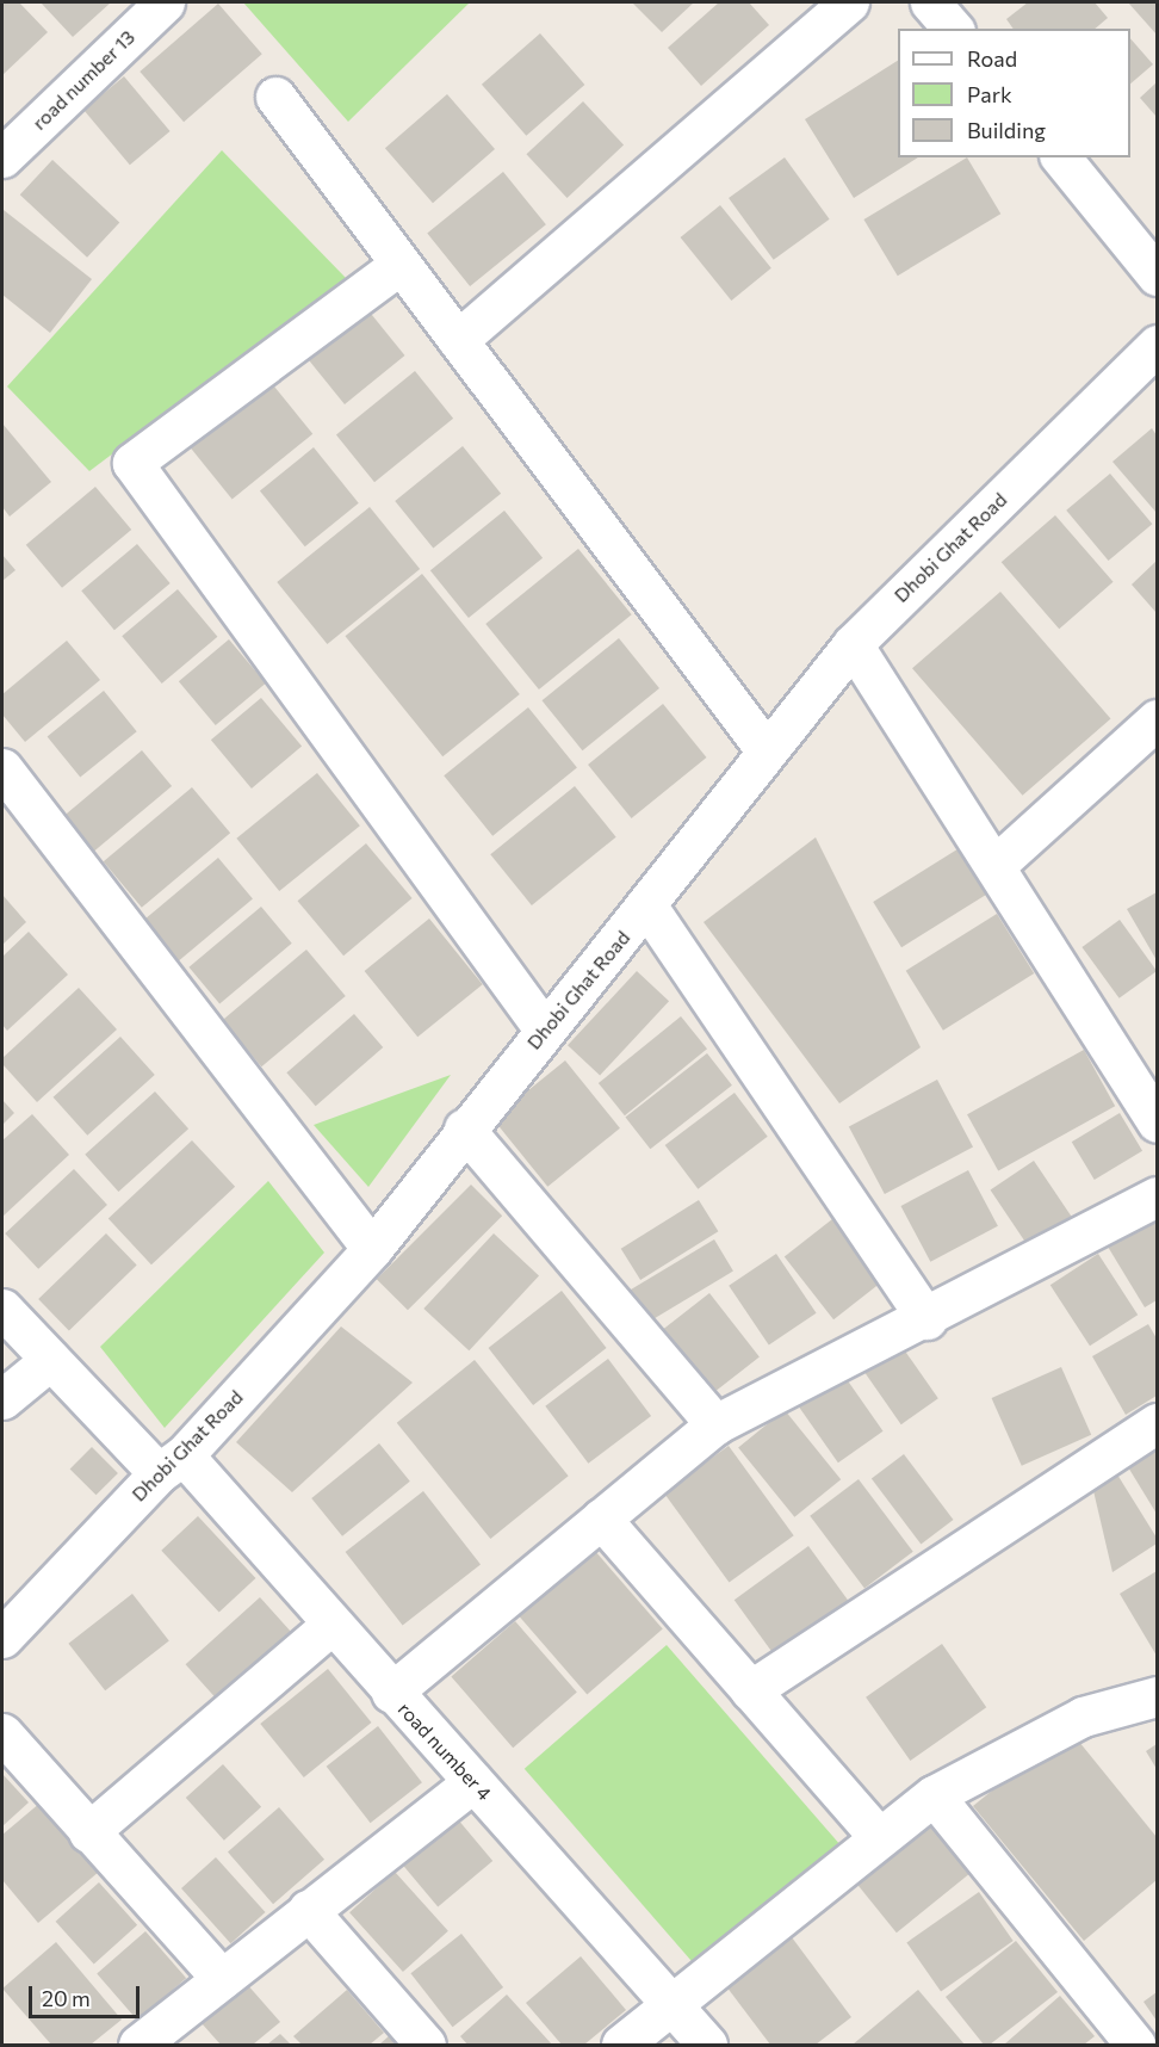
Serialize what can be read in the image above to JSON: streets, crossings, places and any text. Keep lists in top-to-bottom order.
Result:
{
  "streets": {
    "street": ["road number 13", "Dhobi Ghat Road", "road number 4"]
  },
  "crossings": [
    ["Dhobi Ghat Road", "road number 4"]
  ],
  "legend": ["Road", "Park", "Building"],
  "scale_bar": "20 m"
}
